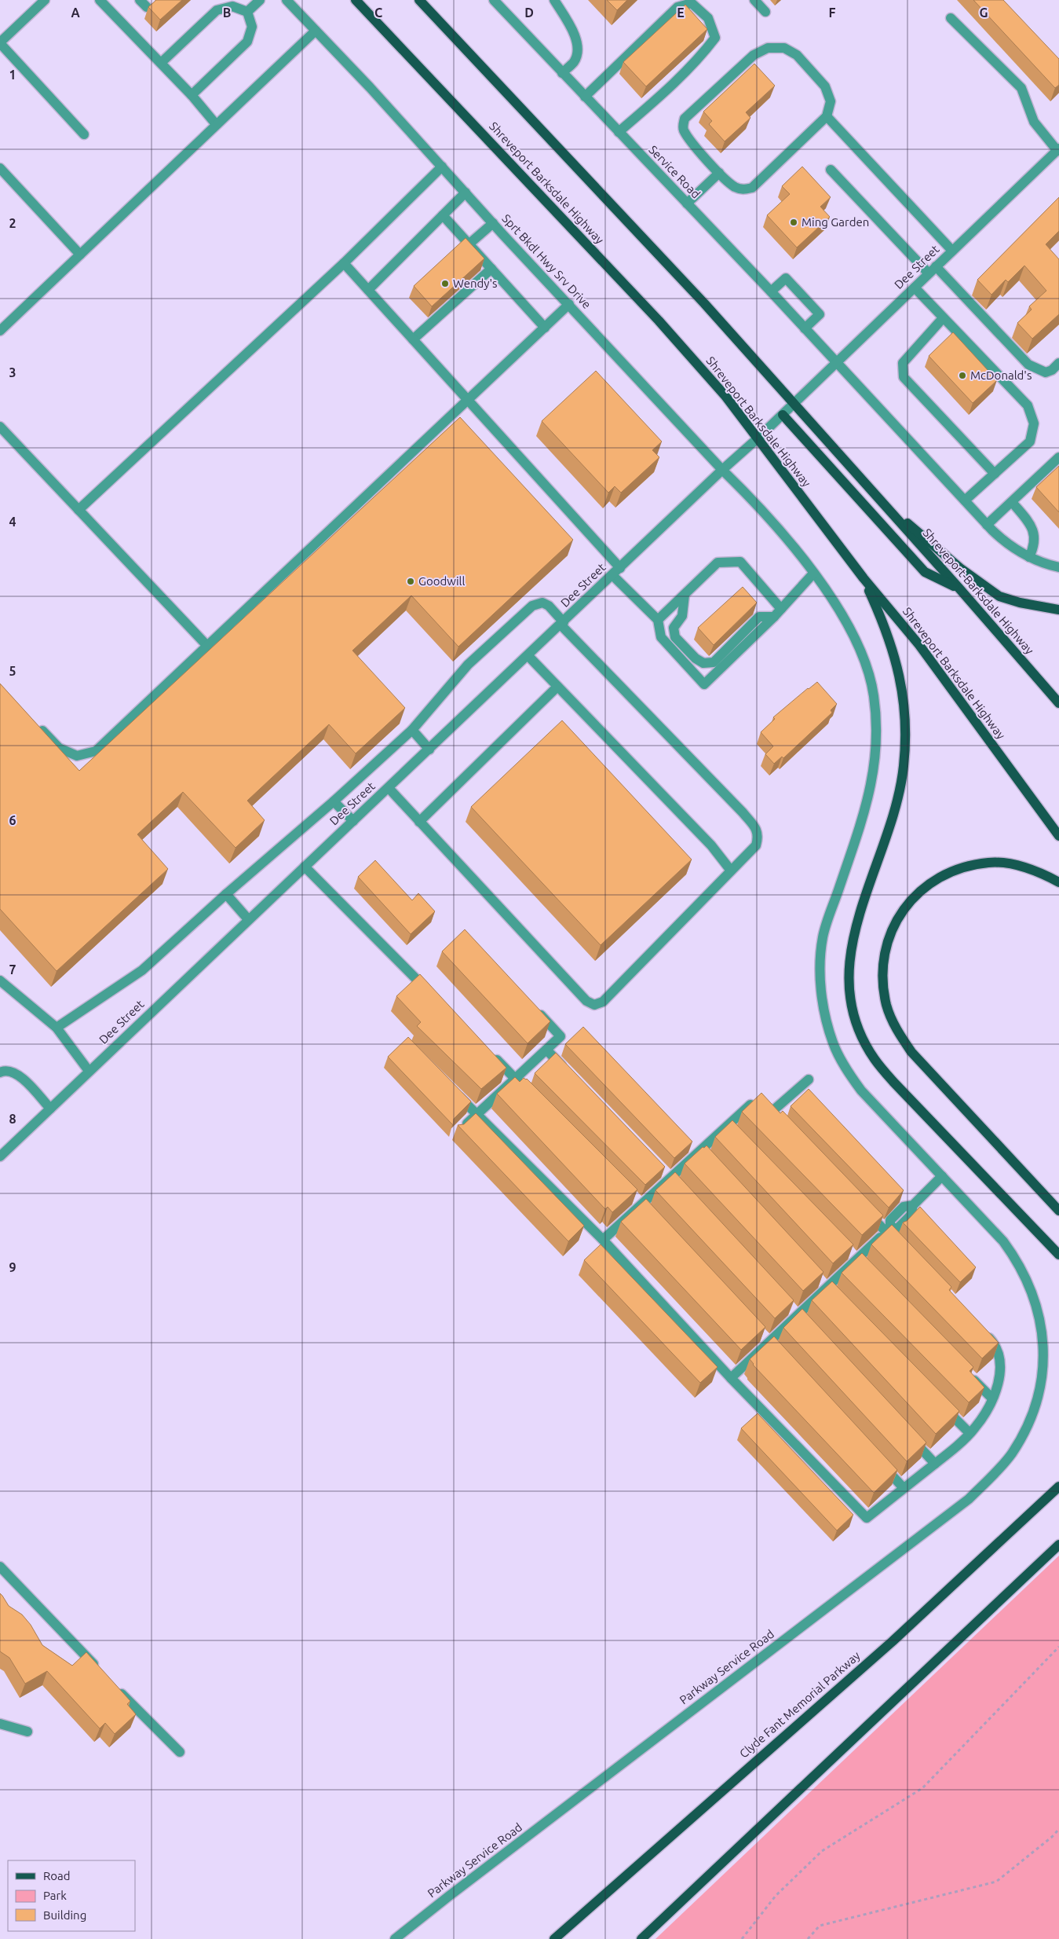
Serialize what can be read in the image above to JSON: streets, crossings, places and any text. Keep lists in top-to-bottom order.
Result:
{
  "streets": {
    "main road": ["Shreveport Barksdale Highway", "Shreveport-Barksdale Highway", "Clyde Fant Memorial Parkway"],
    "street": [
      "Service Road",
      "Sprt Bkdl Hwy Srv Drive",
      "Dee Street",
      "Parkway Service Road"
    ]
  },
  "crossings": [
    ["Service Road", "Dee Street"],
    ["Sprt Bkdl Hwy Srv Drive", "Dee Street"],
    ["Sprt Bkdl Hwy Srv Drive", "Parkway Service Road"]
  ],
  "places": [
    "Ming Garden",
    "Wendy's",
    "McDonald's",
    "Goodwill"
  ],
  "legend": ["Road", "Park", "Building"],
  "grid": {
    "columns": [
      "A",
      "B",
      "C",
      "D",
      "E",
      "F",
      "G"
    ],
    "rows": [
      "1",
      "2",
      "3",
      "4",
      "5",
      "6",
      "7",
      "8",
      "9"
    ]
  }
}
